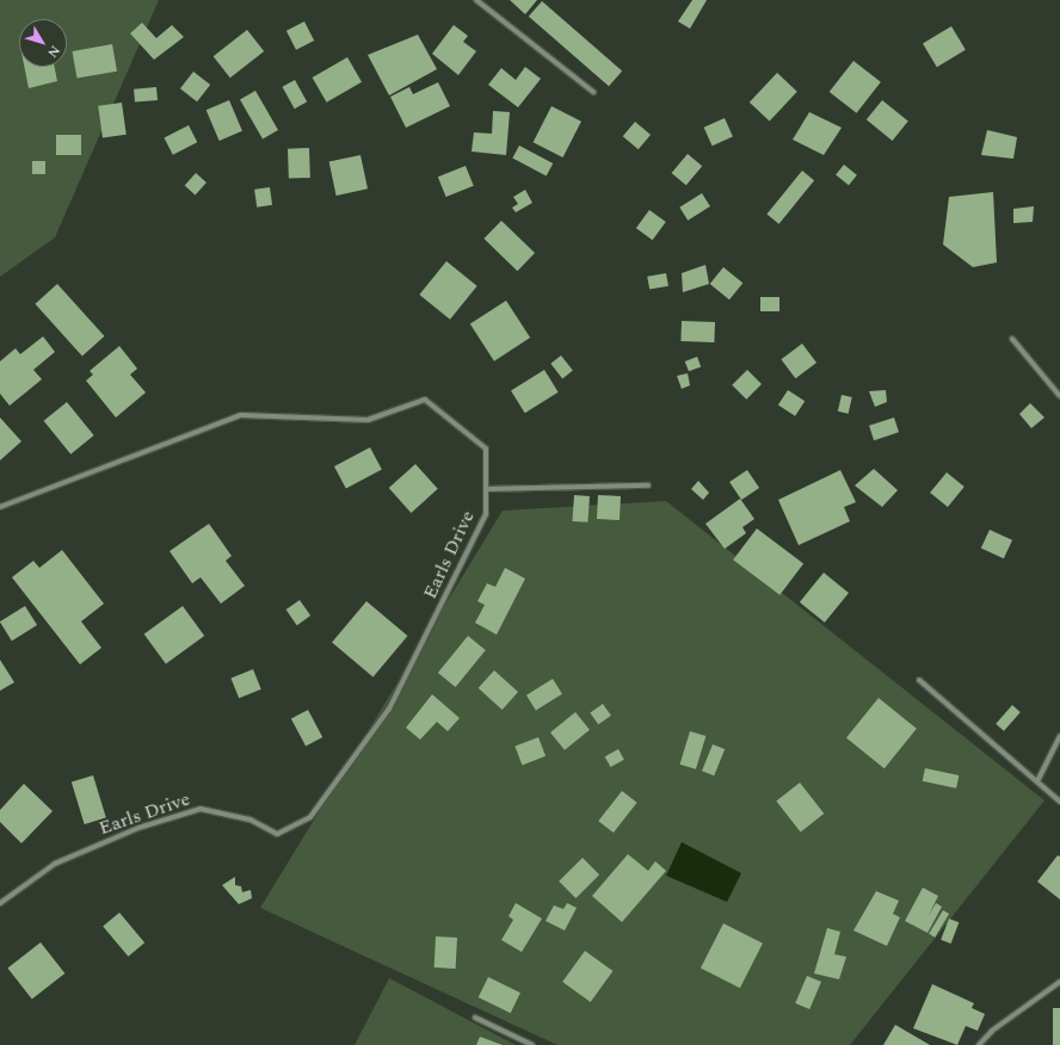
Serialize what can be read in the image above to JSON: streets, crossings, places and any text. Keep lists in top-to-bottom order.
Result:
{
  "streets": {
    "street": ["Earls Drive"]
  },
  "north": "bottom right"
}
